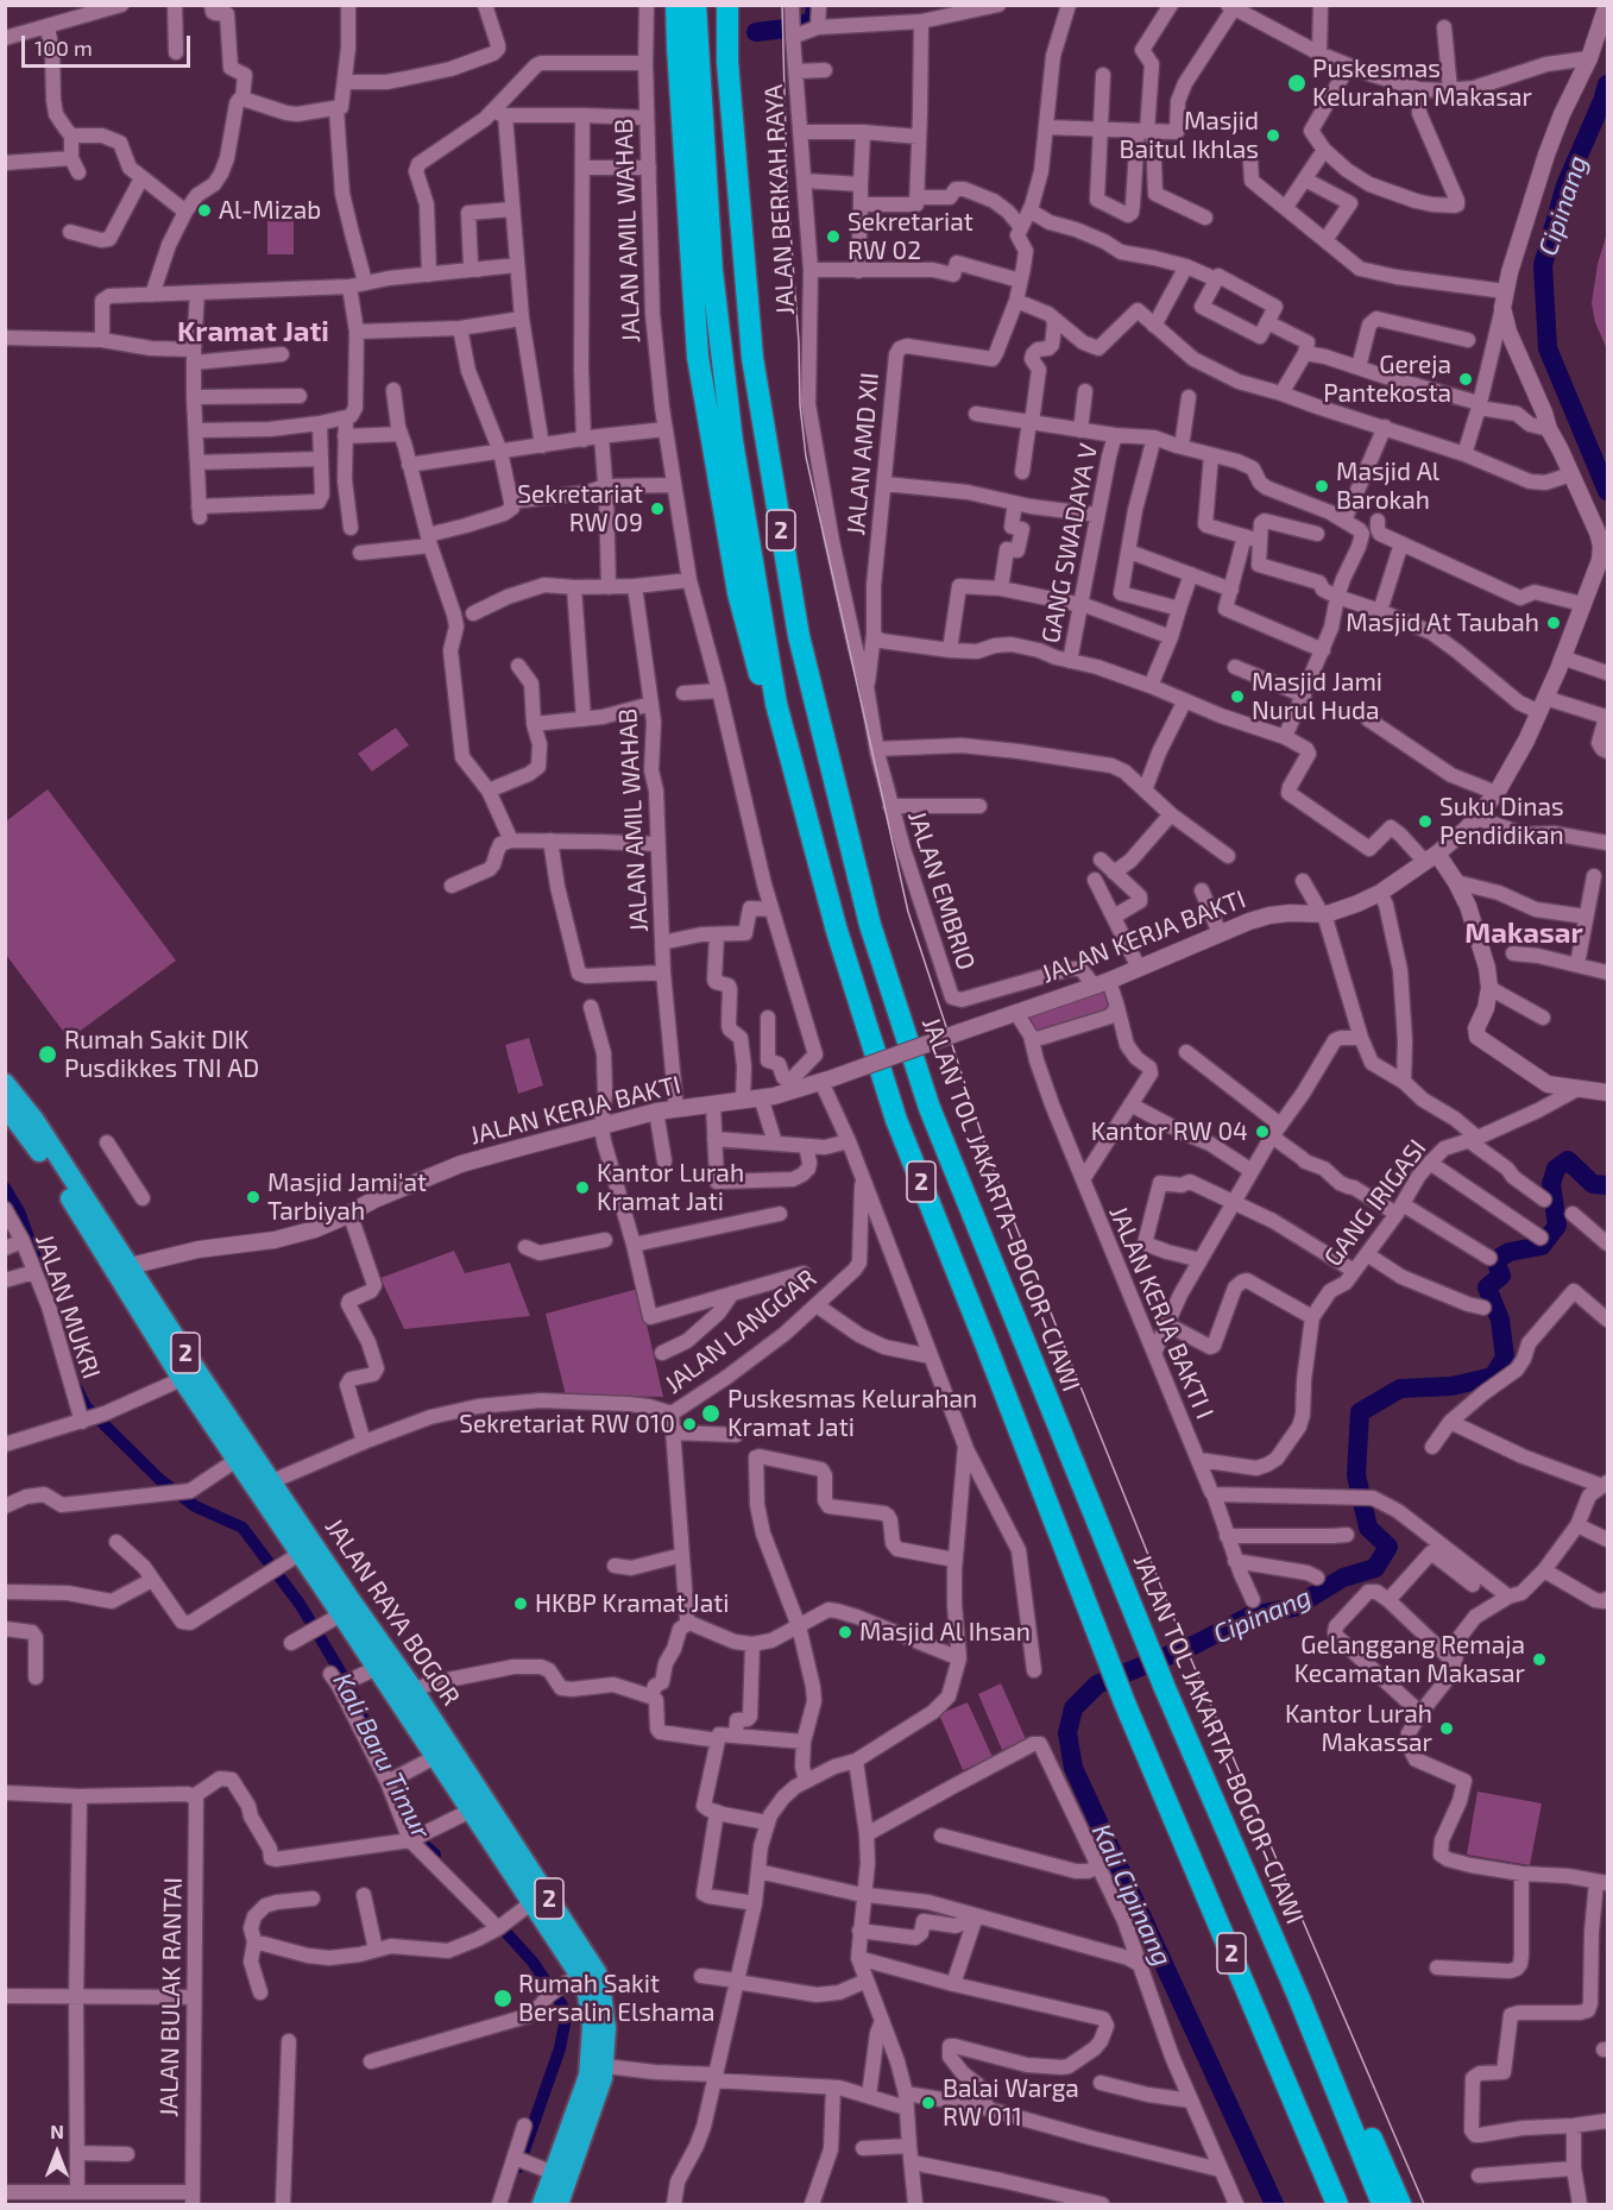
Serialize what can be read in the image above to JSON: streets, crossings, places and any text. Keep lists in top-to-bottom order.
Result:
{
  "streets": {
    "highway": ["2", "JALAN TOL JAKARTA–BOGOR–CIAWI", "JALAN RAYA BOGOR"],
    "street": [
      "JALAN BERKAH RAYA",
      "JALAN AMIL WAHAB",
      "JALAN AMD XII",
      "GANG SWADAYA V",
      "JALAN EMBRIO",
      "JALAN KERJA BAKTI",
      "GANG IRIGASI",
      "JALAN MUKRI",
      "JALAN KERJA BAKTI I",
      "JALAN LANGGAR",
      "JALAN BULAK RANTAI"
    ]
  },
  "crossings": [
    ["JALAN BERKAH RAYA", "JALAN AMD XII"],
    ["JALAN BERKAH RAYA", "JALAN EMBRIO"],
    ["JALAN AMIL WAHAB", "JALAN KERJA BAKTI"],
    ["JALAN AMD XII", "JALAN EMBRIO"],
    ["JALAN EMBRIO", "JALAN KERJA BAKTI"],
    ["JALAN KERJA BAKTI", "JALAN KERJA BAKTI I"],
    ["JALAN KERJA BAKTI", "JALAN RAYA BOGOR"],
    ["GANG IRIGASI", "JALAN KERJA BAKTI I"],
    ["JALAN LANGGAR", "JALAN RAYA BOGOR"]
  ],
  "districts": ["Kramat Jati", "Makasar"],
  "water": ["Cipinang", "Kali Baru Timur", "Kali Cipinang"],
  "places": [
    "Puskesmas Kelurahan Makasar",
    "Masjid Baitul Ikhlas",
    "Al-Mizab",
    "Sekretariat RW 02",
    "Gereja Pantekosta",
    "Masjid Al Barokah",
    "Sekretariat RW 09",
    "Masjid At Taubah",
    "Masjid Jami Nurul Huda",
    "Suku Dinas Pendidikan",
    "Rumah Sakit DIK Pusdikkes TNI AD",
    "Kantor RW 04",
    "Kantor Lurah Kramat Jati",
    "Masjid Jami'at Tarbiyah",
    "Puskesmas Kelurahan Kramat Jati",
    "Sekretariat RW 010",
    "HKBP Kramat Jati",
    "Masjid Al Ihsan",
    "Gelanggang Remaja Kecamatan Makasar",
    "Kantor Lurah Makassar",
    "Rumah Sakit Bersalin Elshama",
    "Balai Warga RW 011"
  ],
  "scale_bar": "100 m",
  "north": "top"
}
